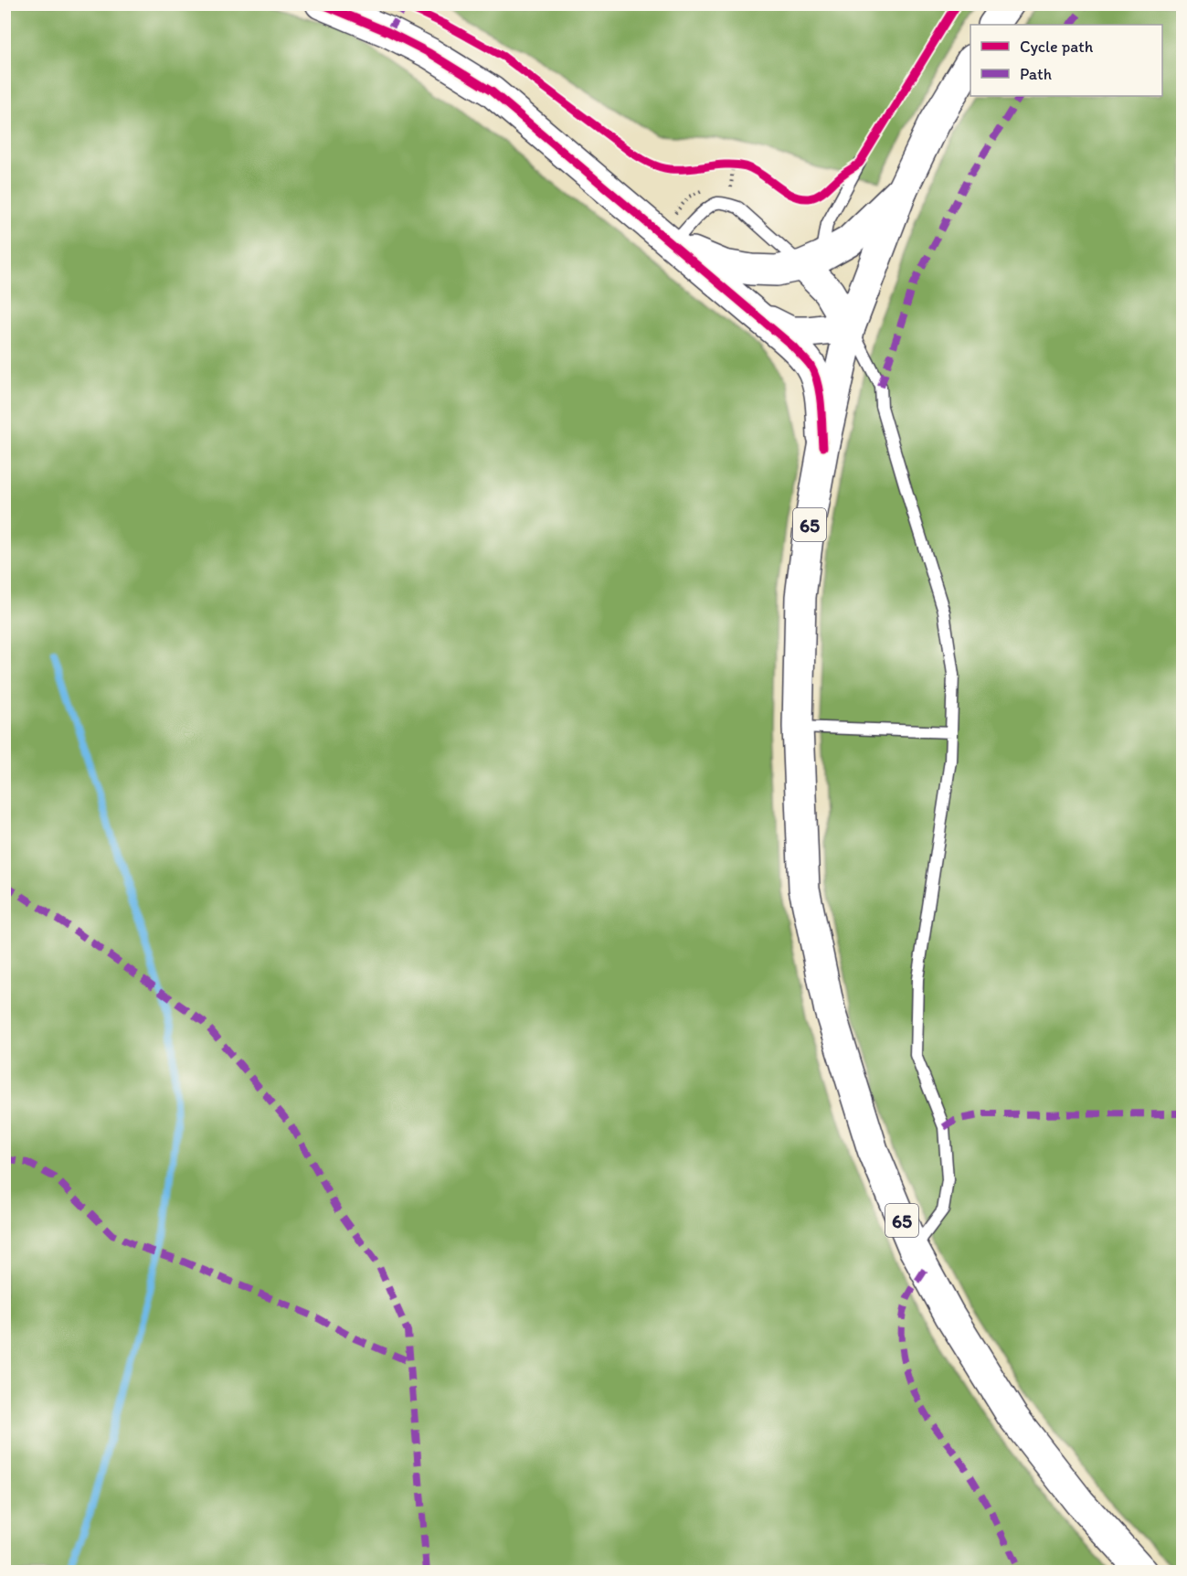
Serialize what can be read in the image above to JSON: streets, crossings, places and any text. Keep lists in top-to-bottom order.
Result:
{
  "streets": {
    "main road": ["65"]
  },
  "legend": ["Cycle path", "Path"]
}
